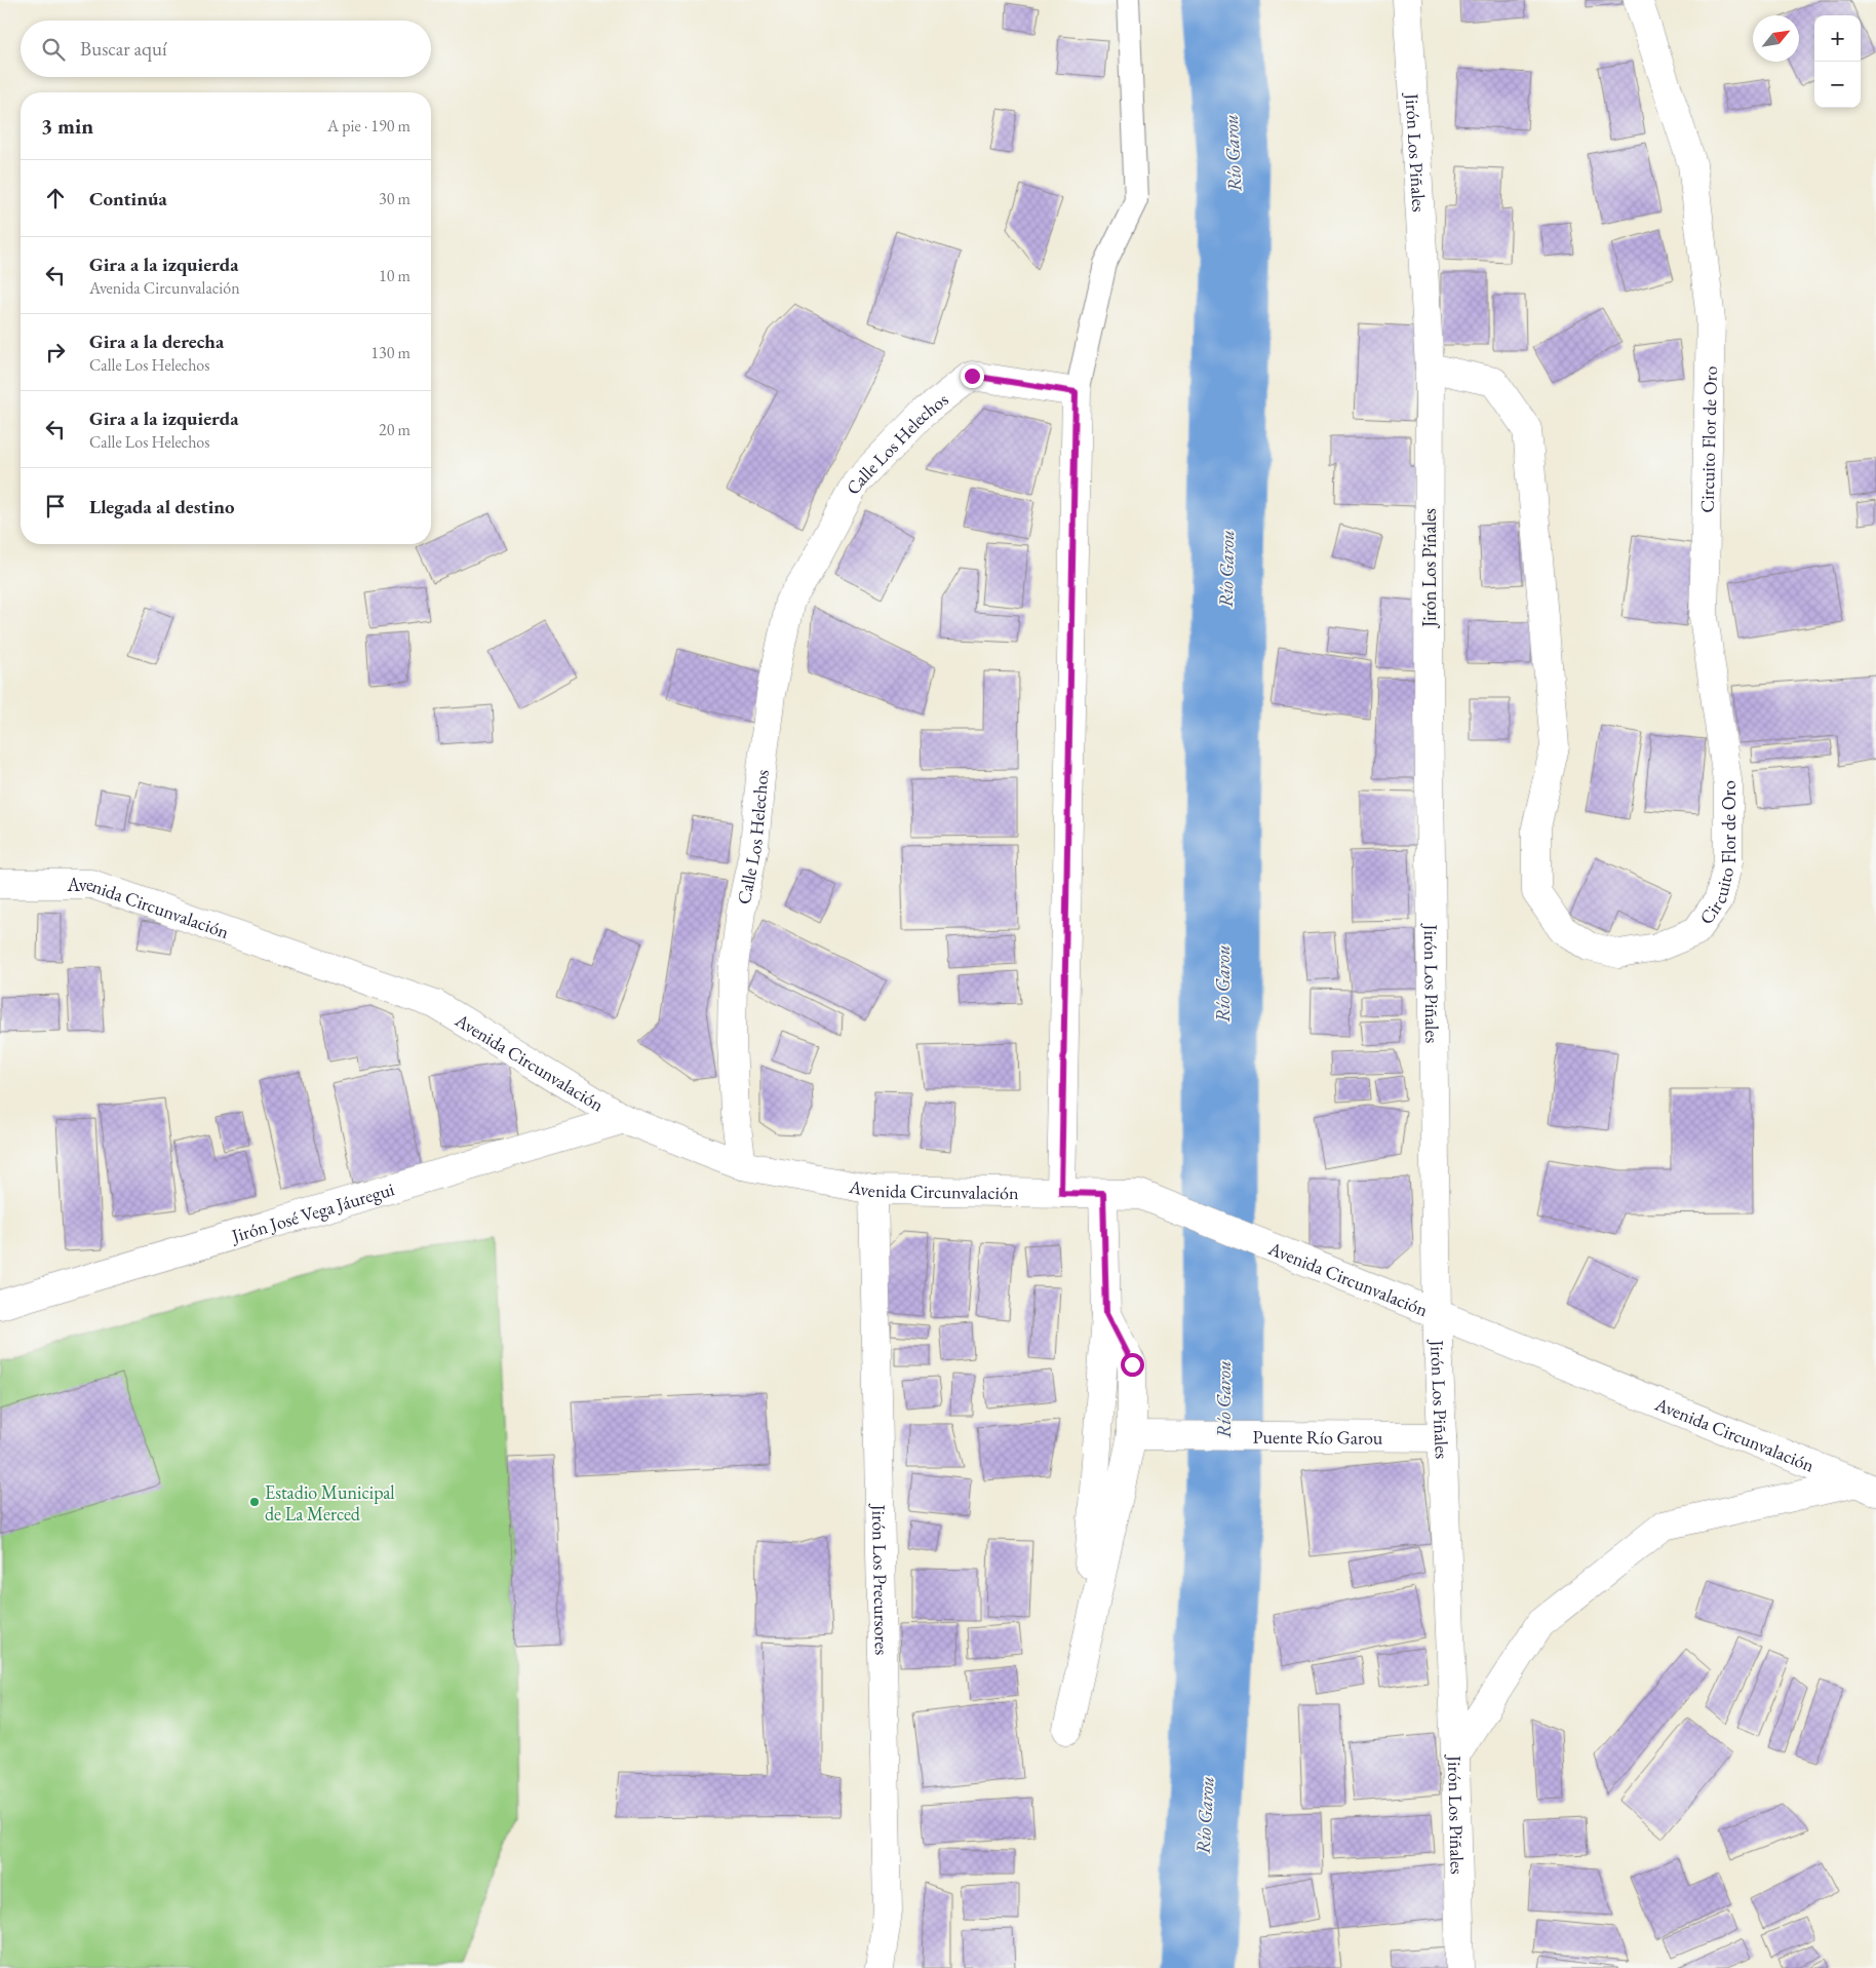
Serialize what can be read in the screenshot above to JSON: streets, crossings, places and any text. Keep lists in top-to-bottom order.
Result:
{
  "streets": {
    "street": [
      "Jirón Los Piñales",
      "Circuito Flor de Oro",
      "Calle Los Helechos",
      "Avenida Circunvalación",
      "Jirón José Vega Jáuregui",
      "Puente Río Garou",
      "Jirón Los Precursores"
    ]
  },
  "crossings": [
    ["Jirón Los Piñales", "Circuito Flor de Oro"],
    ["Jirón Los Piñales", "Avenida Circunvalación"],
    ["Jirón Los Piñales", "Puente Río Garou"],
    ["Calle Los Helechos", "Avenida Circunvalación"],
    ["Avenida Circunvalación", "Jirón José Vega Jáuregui"],
    ["Avenida Circunvalación", "Jirón Los Precursores"]
  ],
  "water": ["Río Garou"],
  "places": ["Estadio Municipal de La Merced"],
  "north": "top right",
  "page": {
    "map_buttons": ["+", "−"],
    "search": "Buscar aquí",
    "heading": ["3 min", "A pie · 190 m"],
    "list": [
      ["Continúa", "30 m"],
      ["Gira a la izquierda", "Avenida Circunvalación", "10 m"],
      ["Gira a la derecha", "Calle Los Helechos", "130 m"],
      ["Gira a la izquierda", "Calle Los Helechos", "20 m"],
      "Llegada al destino"
    ]
  }
}
